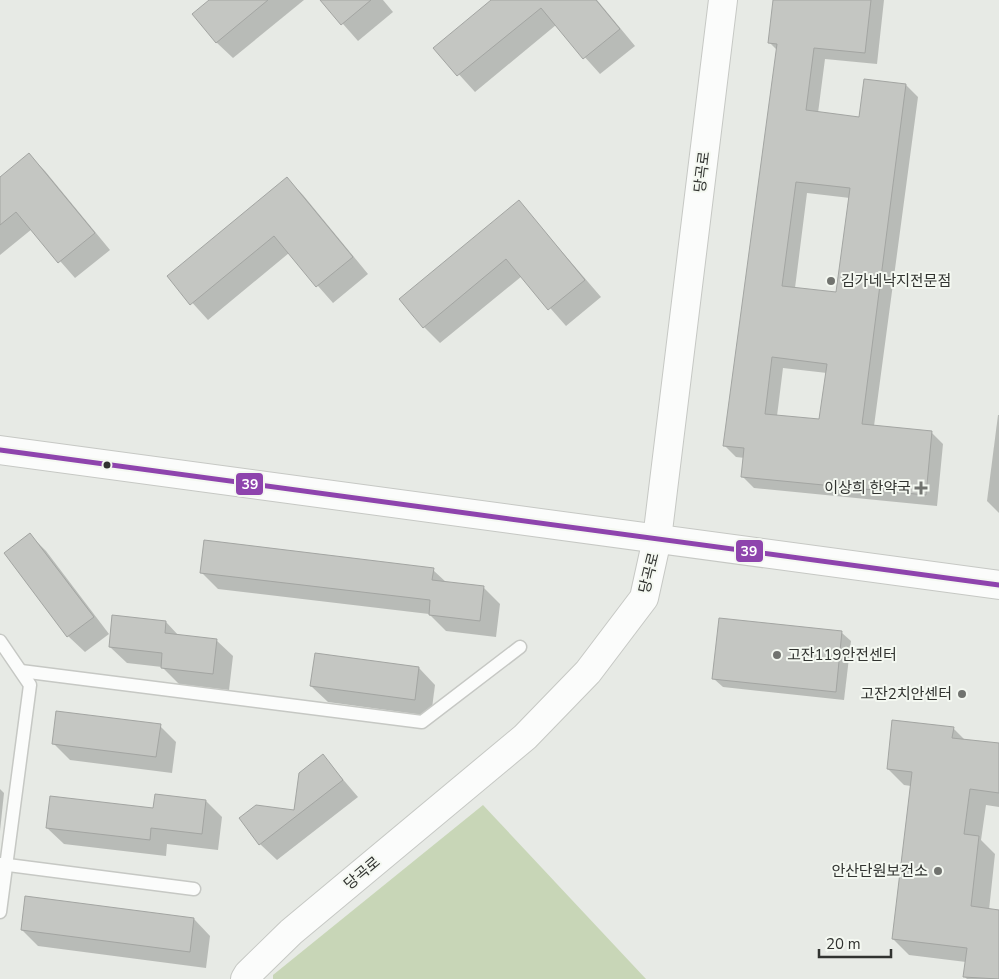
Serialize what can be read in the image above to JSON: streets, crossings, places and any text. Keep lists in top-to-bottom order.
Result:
{
  "streets": {
    "street": ["당곡로"]
  },
  "places": {
    "other": [
      "김가네낙지전문점",
      "고잔119안전센터",
      "고잔2치안센터",
      "안산단원보건소"
    ],
    "health": ["이상희 한약국"]
  },
  "lines": ["transit line 39"],
  "scale_bar": "20 m"
}
